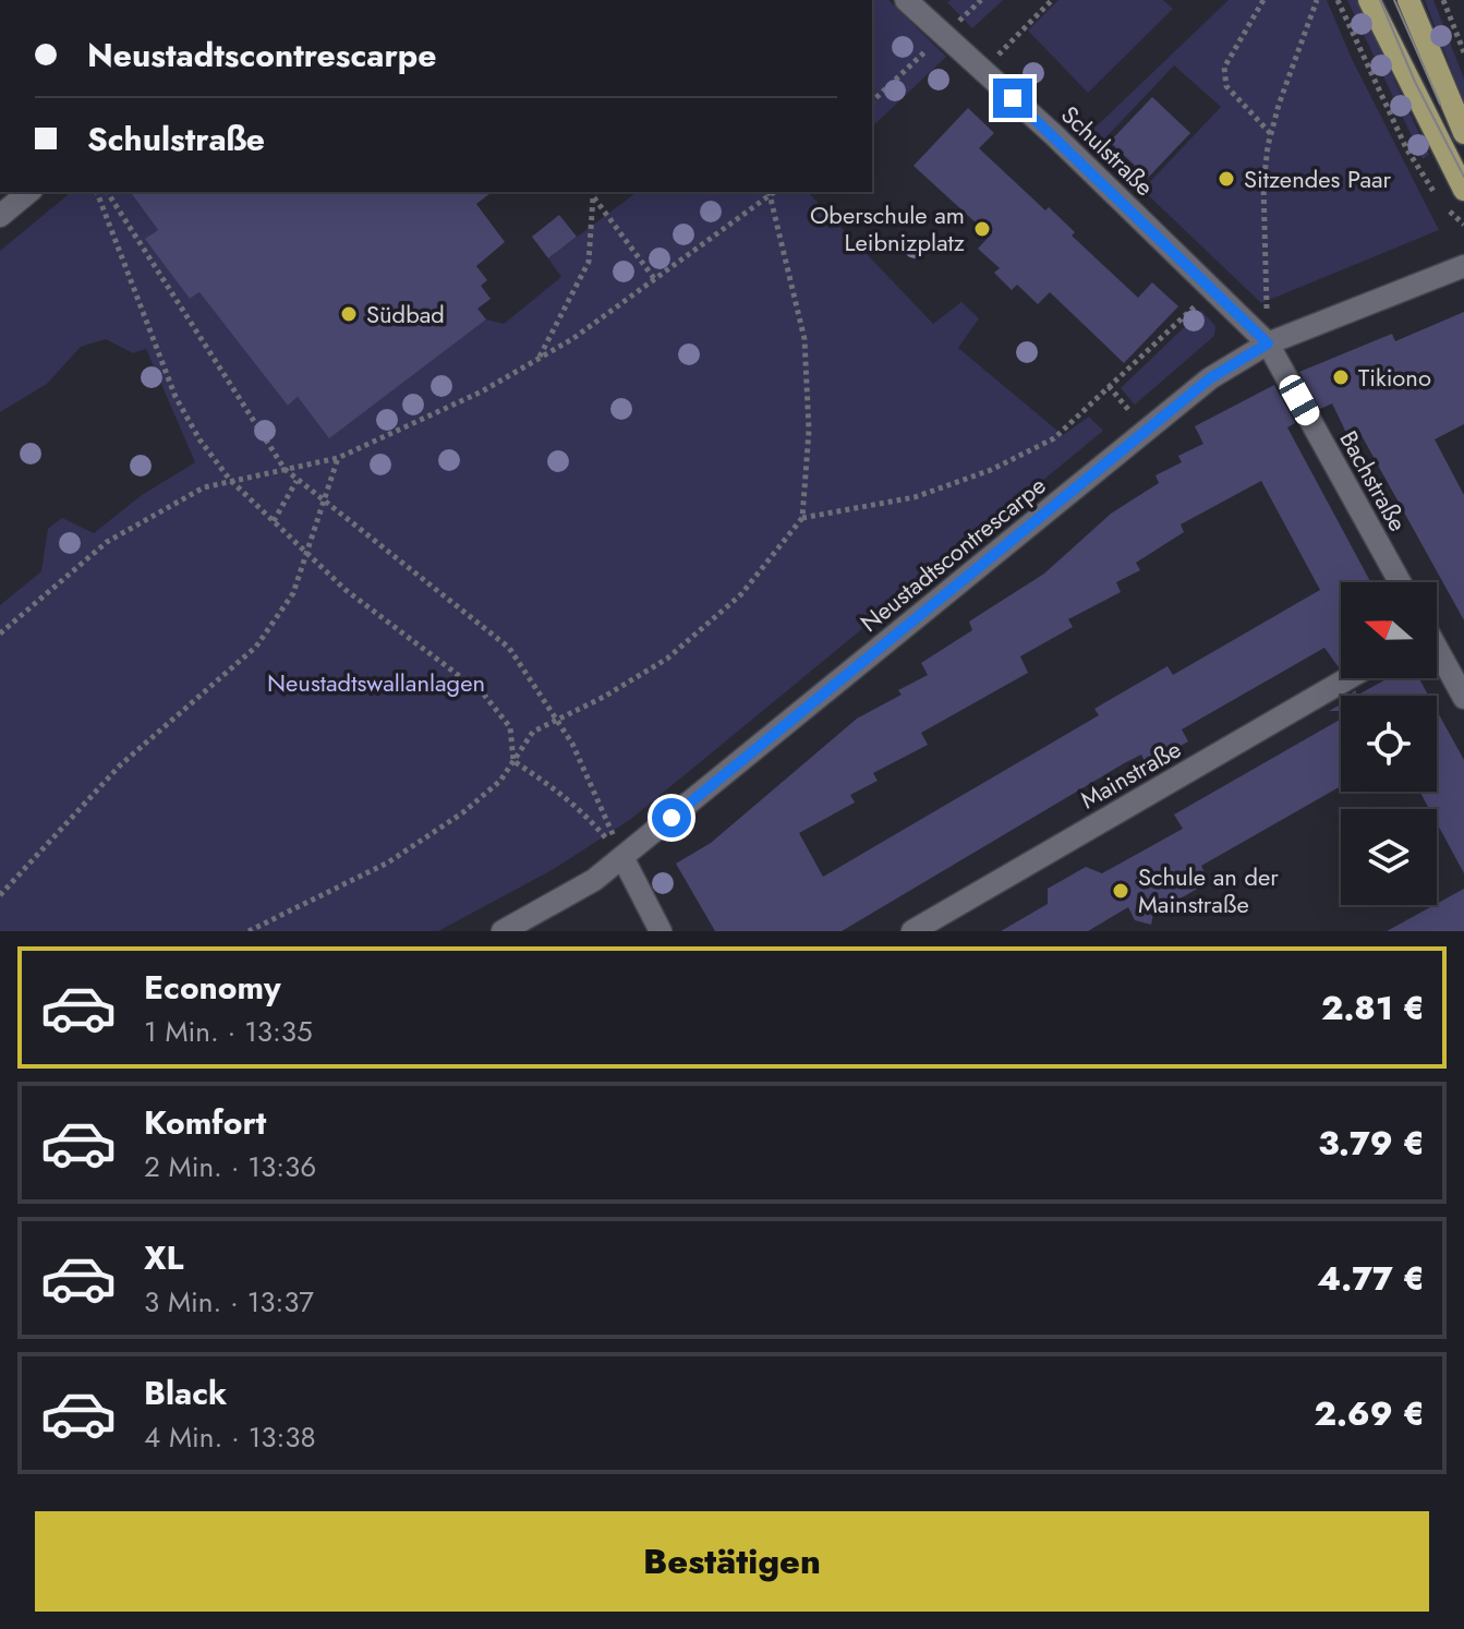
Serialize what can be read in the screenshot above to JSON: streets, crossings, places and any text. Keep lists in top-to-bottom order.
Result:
{
  "streets": {
    "street": [
      "Schulstraße",
      "Bachstraße",
      "Neustadtscontrescarpe",
      "Mainstraße"
    ]
  },
  "crossings": [
    ["Schulstraße", "Bachstraße"],
    ["Schulstraße", "Neustadtscontrescarpe"],
    ["Bachstraße", "Neustadtscontrescarpe"]
  ],
  "parks": ["Neustadtswallanlagen"],
  "places": [
    "Sitzendes Paar",
    "Oberschule am Leibnizplatz",
    "Südbad",
    "Tikiono",
    "Schule an der Mainstraße"
  ],
  "north": "left",
  "page": {
    "banner": ["Neustadtscontrescarpe", "Schulstraße"],
    "list": [
      {
        "name": "Economy",
        "note": "1 Min. · 13:35",
        "value": "2.81 €"
      },
      {
        "name": "Komfort",
        "note": "2 Min. · 13:36",
        "value": "3.79 €"
      },
      {
        "name": "XL",
        "note": "3 Min. · 13:37",
        "value": "4.77 €"
      },
      {
        "name": "Black",
        "note": "4 Min. · 13:38",
        "value": "2.69 €"
      }
    ],
    "buttons": "Bestätigen"
  }
}
